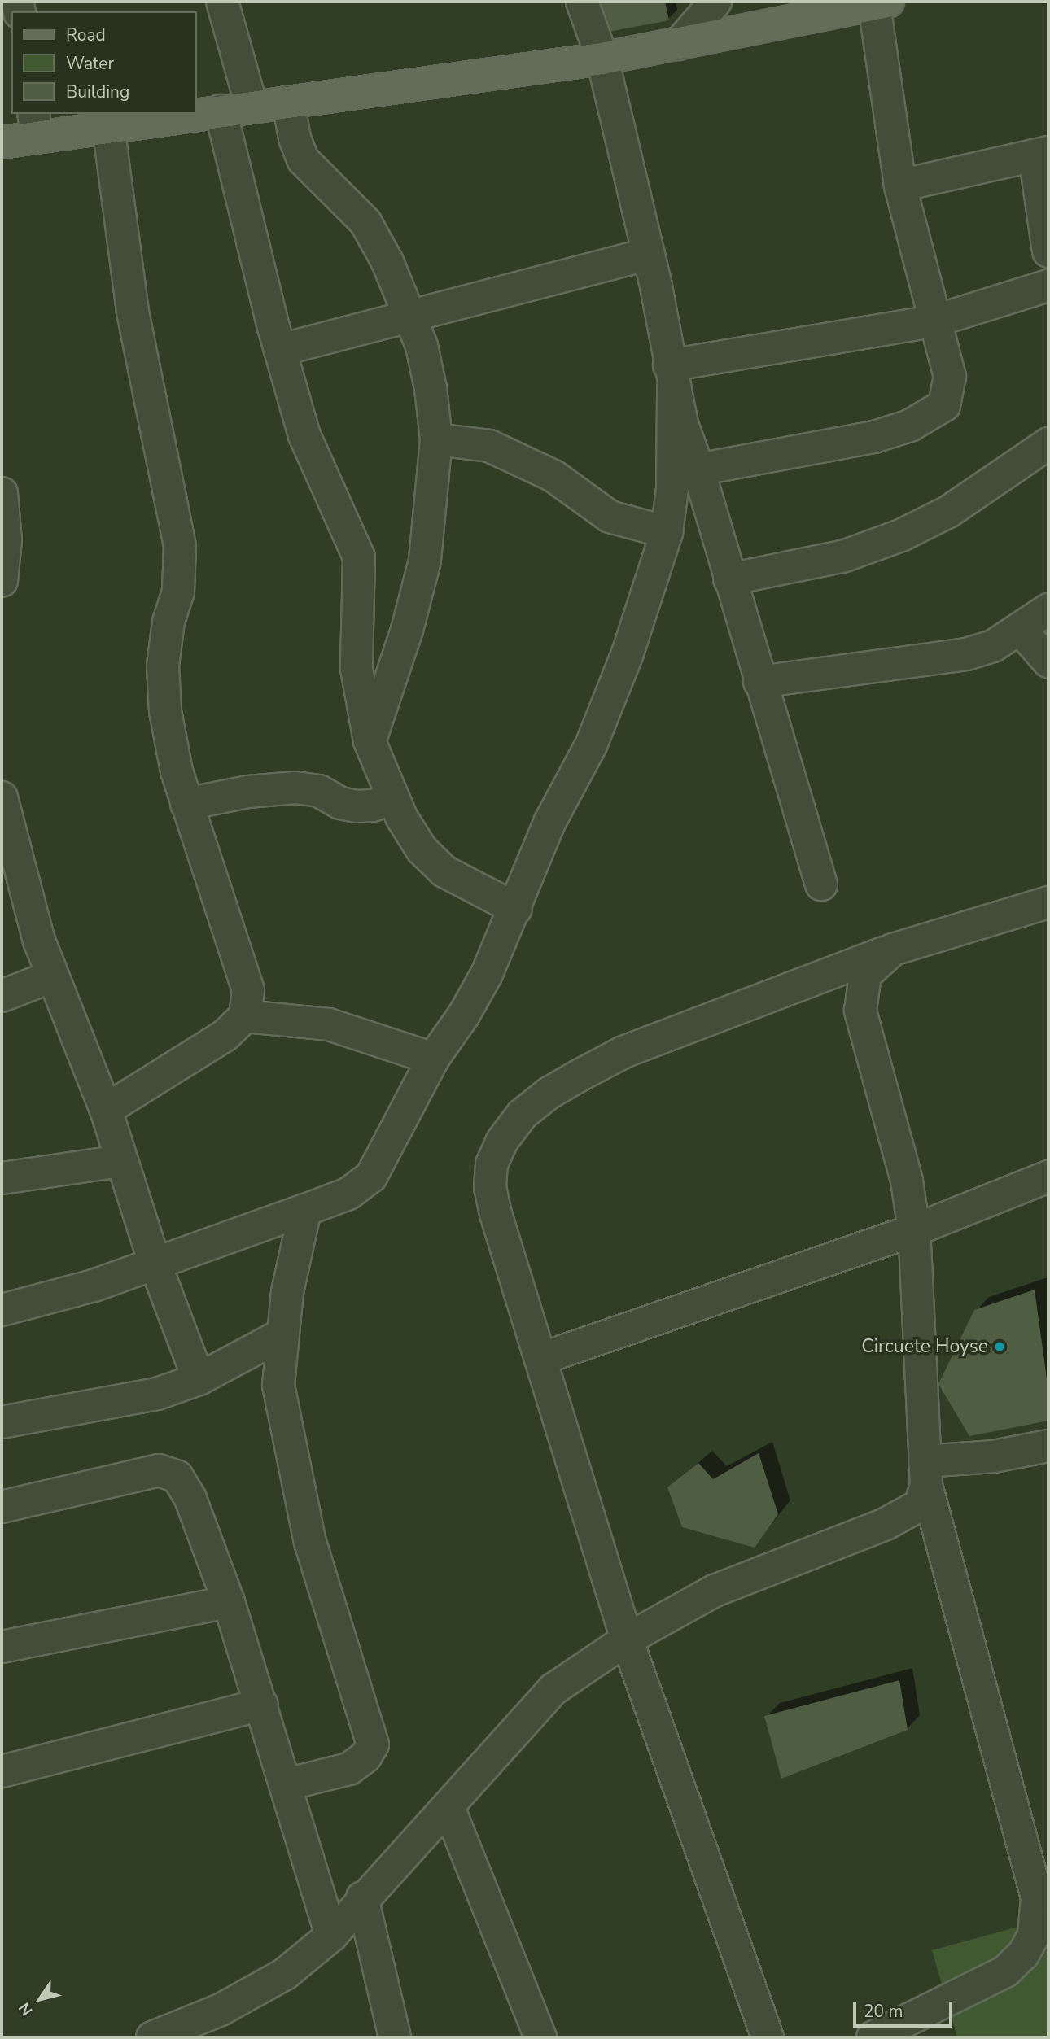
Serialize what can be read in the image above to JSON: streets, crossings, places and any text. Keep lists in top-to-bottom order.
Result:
{
  "places": ["Circuete Hoyse"],
  "legend": ["Road", "Water", "Building"],
  "scale_bar": "20 m",
  "north": "bottom left"
}
